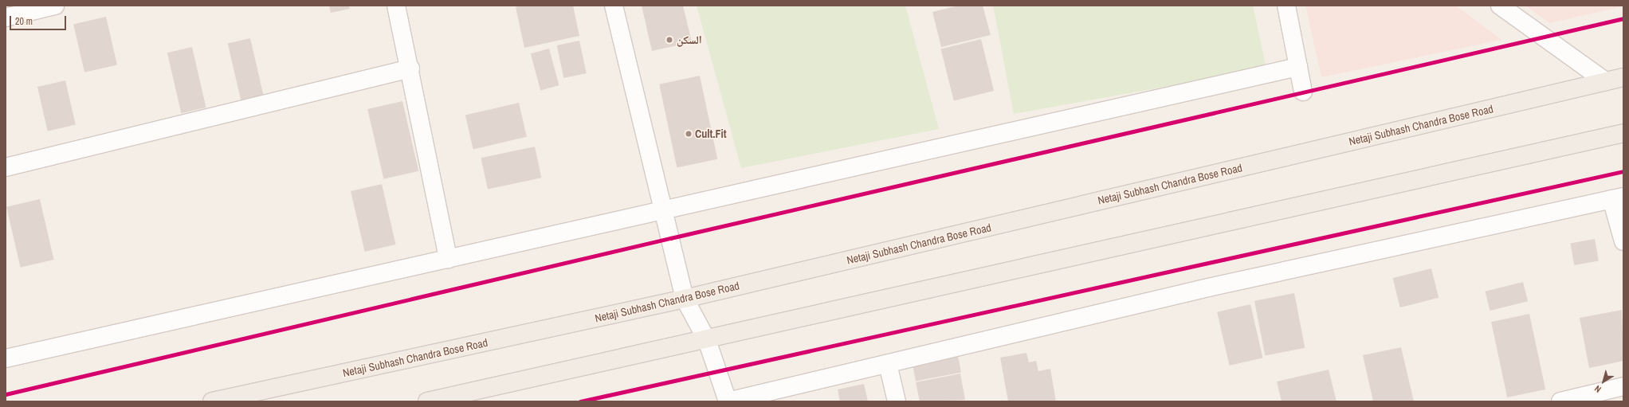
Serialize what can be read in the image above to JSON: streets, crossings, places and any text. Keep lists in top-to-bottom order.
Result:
{
  "streets": {
    "main road": ["Netaji Subhash Chandra Bose Road"]
  },
  "places": ["السكن", "Cult.Fit"],
  "scale_bar": "20 m",
  "north": "bottom left"
}
